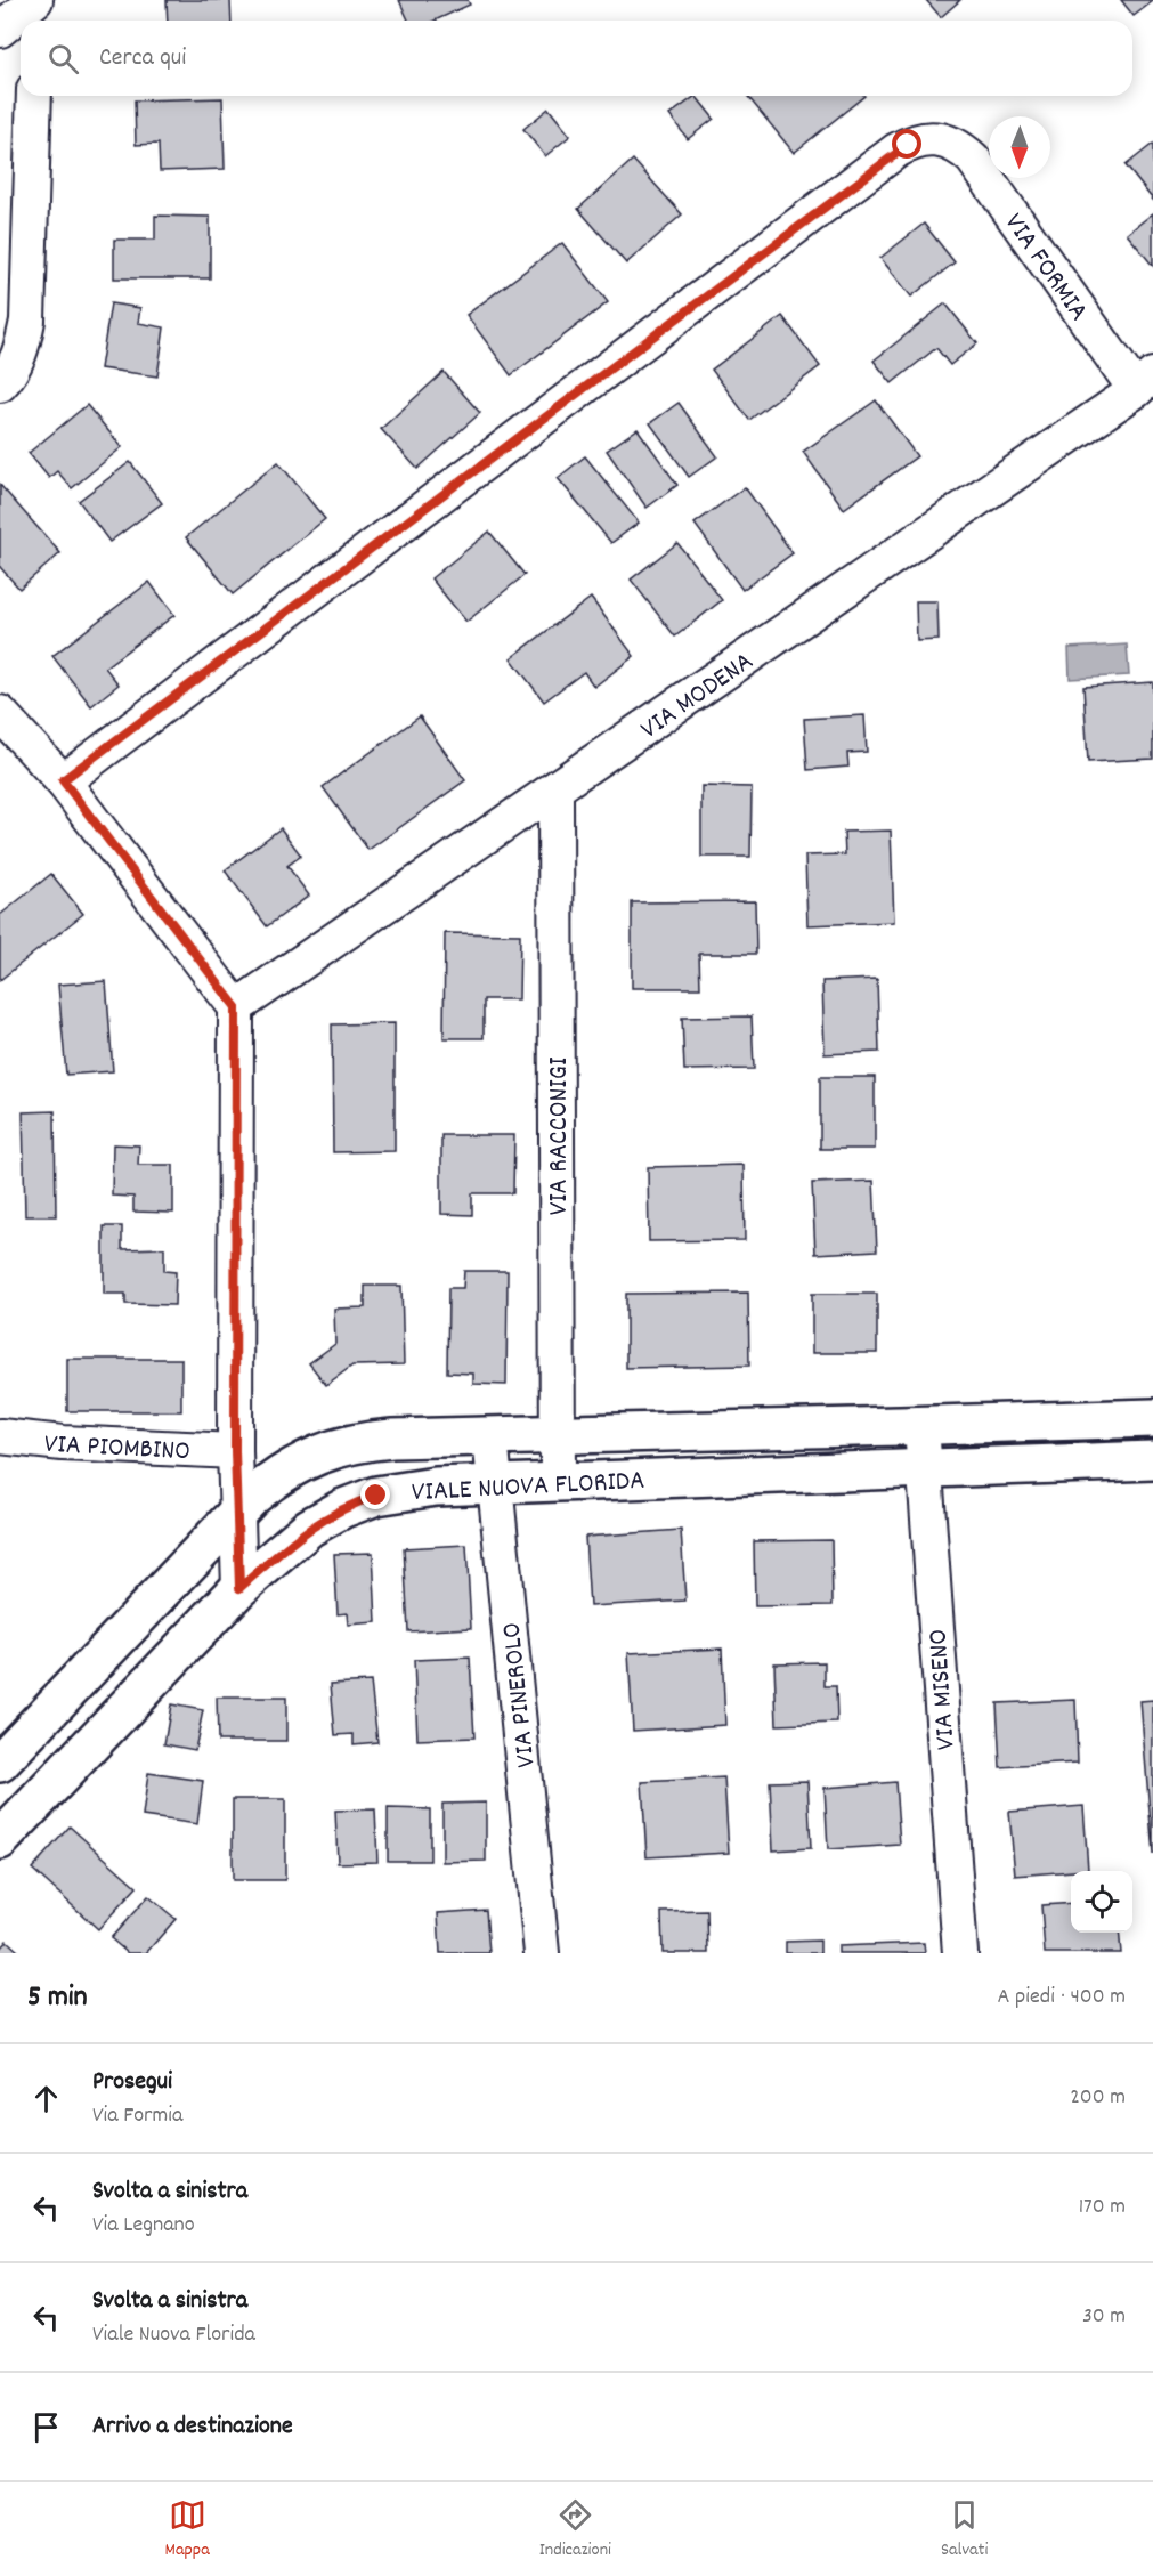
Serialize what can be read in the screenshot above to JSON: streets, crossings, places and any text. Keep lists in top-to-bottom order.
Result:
{
  "streets": {
    "street": [
      "VIA FORMIA",
      "VIA MODENA",
      "VIA RACCONIGI",
      "VIA PIOMBINO",
      "VIALE NUOVA FLORIDA",
      "VIA MISENO",
      "VIA PINEROLO"
    ]
  },
  "crossings": [
    ["VIA FORMIA", "VIA MODENA"],
    ["VIA MODENA", "VIA RACCONIGI"],
    ["VIA RACCONIGI", "VIALE NUOVA FLORIDA"],
    ["VIALE NUOVA FLORIDA", "VIA MISENO"],
    ["VIALE NUOVA FLORIDA", "VIA PINEROLO"]
  ],
  "north": "bottom",
  "page": {
    "search": "Cerca qui",
    "heading": ["5 min", "A piedi · 400 m"],
    "list": [
      ["Prosegui", "Via Formia", "200 m"],
      ["Svolta a sinistra", "Via Legnano", "170 m"],
      ["Svolta a sinistra", "Viale Nuova Florida", "30 m"],
      "Arrivo a destinazione"
    ],
    "nav": ["Mappa", "Indicazioni", "Salvati"]
  }
}
